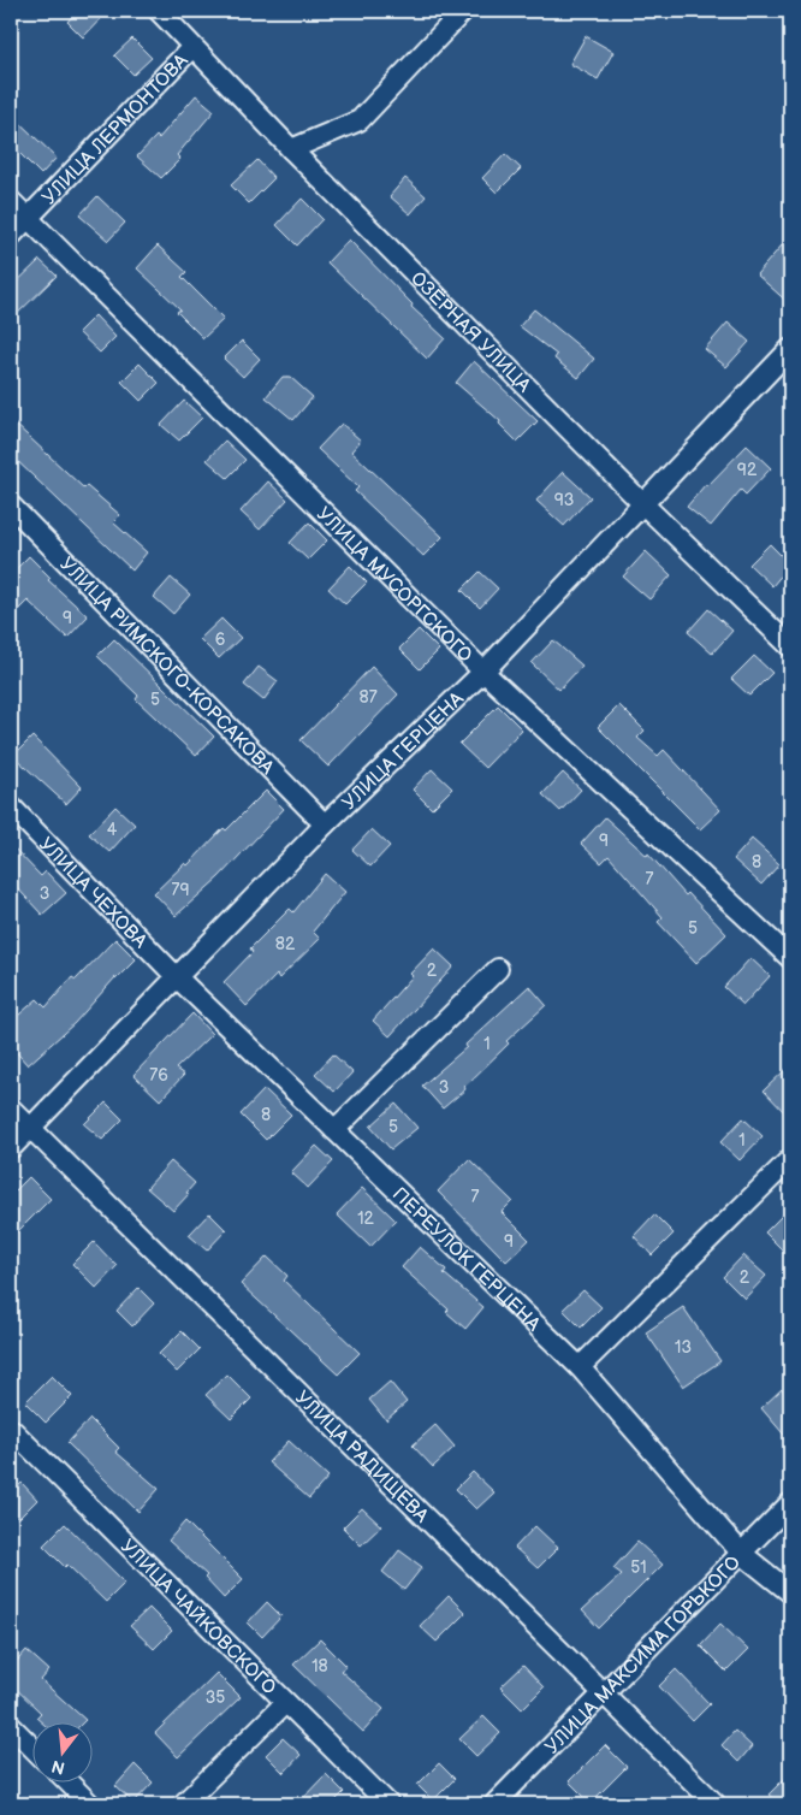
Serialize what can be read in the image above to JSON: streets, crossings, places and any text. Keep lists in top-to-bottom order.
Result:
{
  "streets": {
    "street": [
      "УЛИЦА ЛЕРМОНТОВА",
      "ОЗЁРНАЯ УЛИЦА",
      "УЛИЦА МУСОРГСКОГО",
      "УЛИЦА РИМСКОГО-КОРСАКОВА",
      "УЛИЦА ГЕРЦЕНА",
      "УЛИЦА ЧЕХОВА",
      "ПЕРЕУЛОК ГЕРЦЕНА",
      "УЛИЦА РАДИЩЕВА",
      "УЛИЦА ЧАЙКОВСКОГО",
      "УЛИЦА МАКСИМА ГОРЬКОГО"
    ]
  },
  "crossings": [
    ["УЛИЦА ЛЕРМОНТОВА", "ОЗЁРНАЯ УЛИЦА"],
    ["УЛИЦА ЛЕРМОНТОВА", "УЛИЦА МУСОРГСКОГО"],
    ["ОЗЁРНАЯ УЛИЦА", "УЛИЦА ГЕРЦЕНА"],
    ["УЛИЦА МУСОРГСКОГО", "УЛИЦА ГЕРЦЕНА"],
    ["УЛИЦА РИМСКОГО-КОРСАКОВА", "УЛИЦА ГЕРЦЕНА"],
    ["УЛИЦА ГЕРЦЕНА", "УЛИЦА ЧЕХОВА"],
    ["УЛИЦА ГЕРЦЕНА", "ПЕРЕУЛОК ГЕРЦЕНА"],
    ["УЛИЦА ГЕРЦЕНА", "УЛИЦА РАДИЩЕВА"],
    ["УЛИЦА ЧЕХОВА", "ПЕРЕУЛОК ГЕРЦЕНА"],
    ["ПЕРЕУЛОК ГЕРЦЕНА", "УЛИЦА МАКСИМА ГОРЬКОГО"],
    ["УЛИЦА РАДИЩЕВА", "УЛИЦА МАКСИМА ГОРЬКОГО"]
  ],
  "house_numbers": [
    "92",
    "93",
    "9",
    "6",
    "87",
    "5",
    "4",
    "9",
    "8",
    "7",
    "79",
    "3",
    "5",
    "82",
    "2",
    "1",
    "76",
    "3",
    "8",
    "5",
    "1",
    "7",
    "12",
    "9",
    "2",
    "13",
    "51",
    "18",
    "35"
  ],
  "north": "bottom"
}
